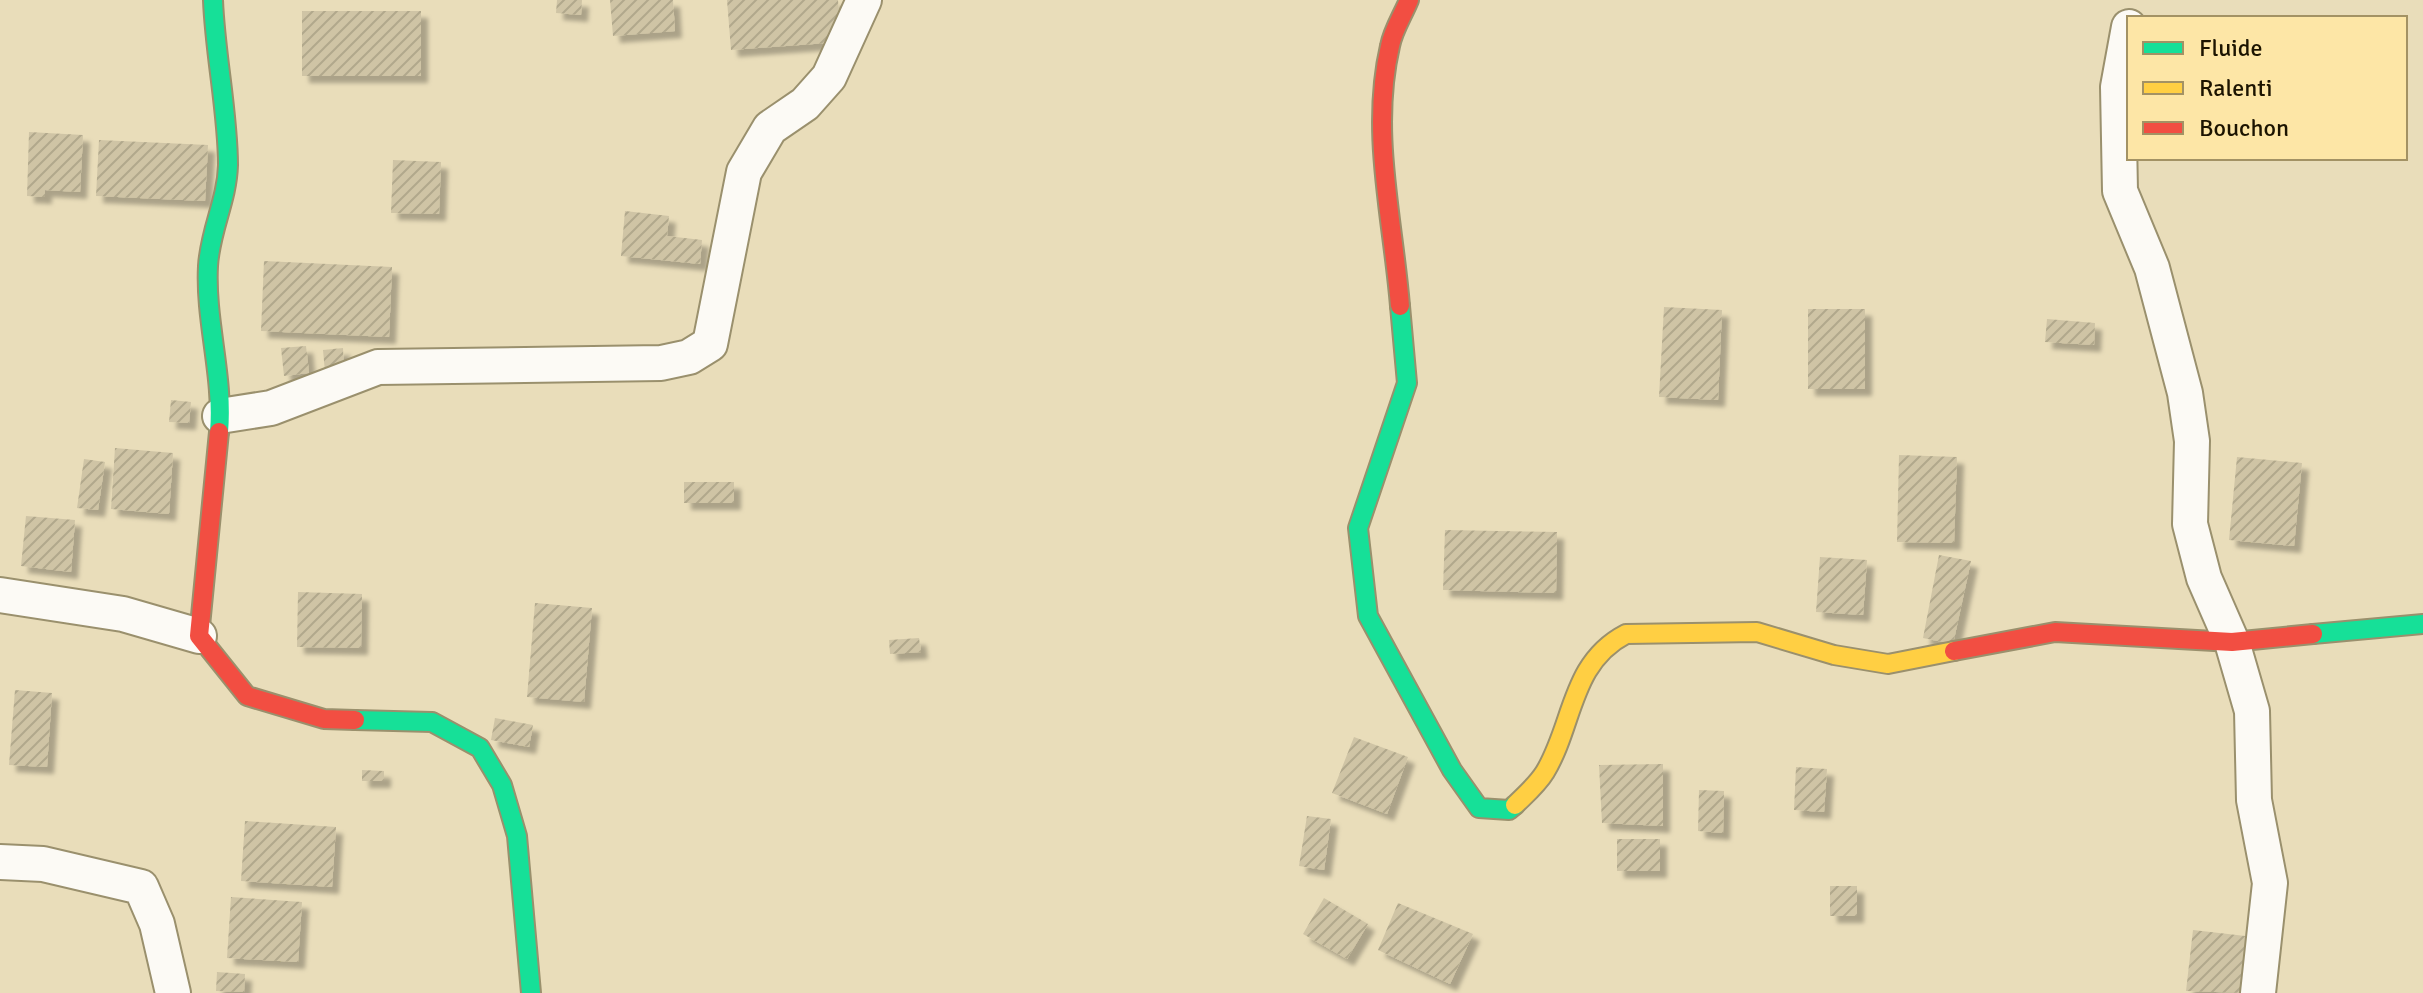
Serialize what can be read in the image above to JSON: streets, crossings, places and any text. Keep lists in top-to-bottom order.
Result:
{
  "legend": ["Fluide", "Ralenti", "Bouchon"]
}
